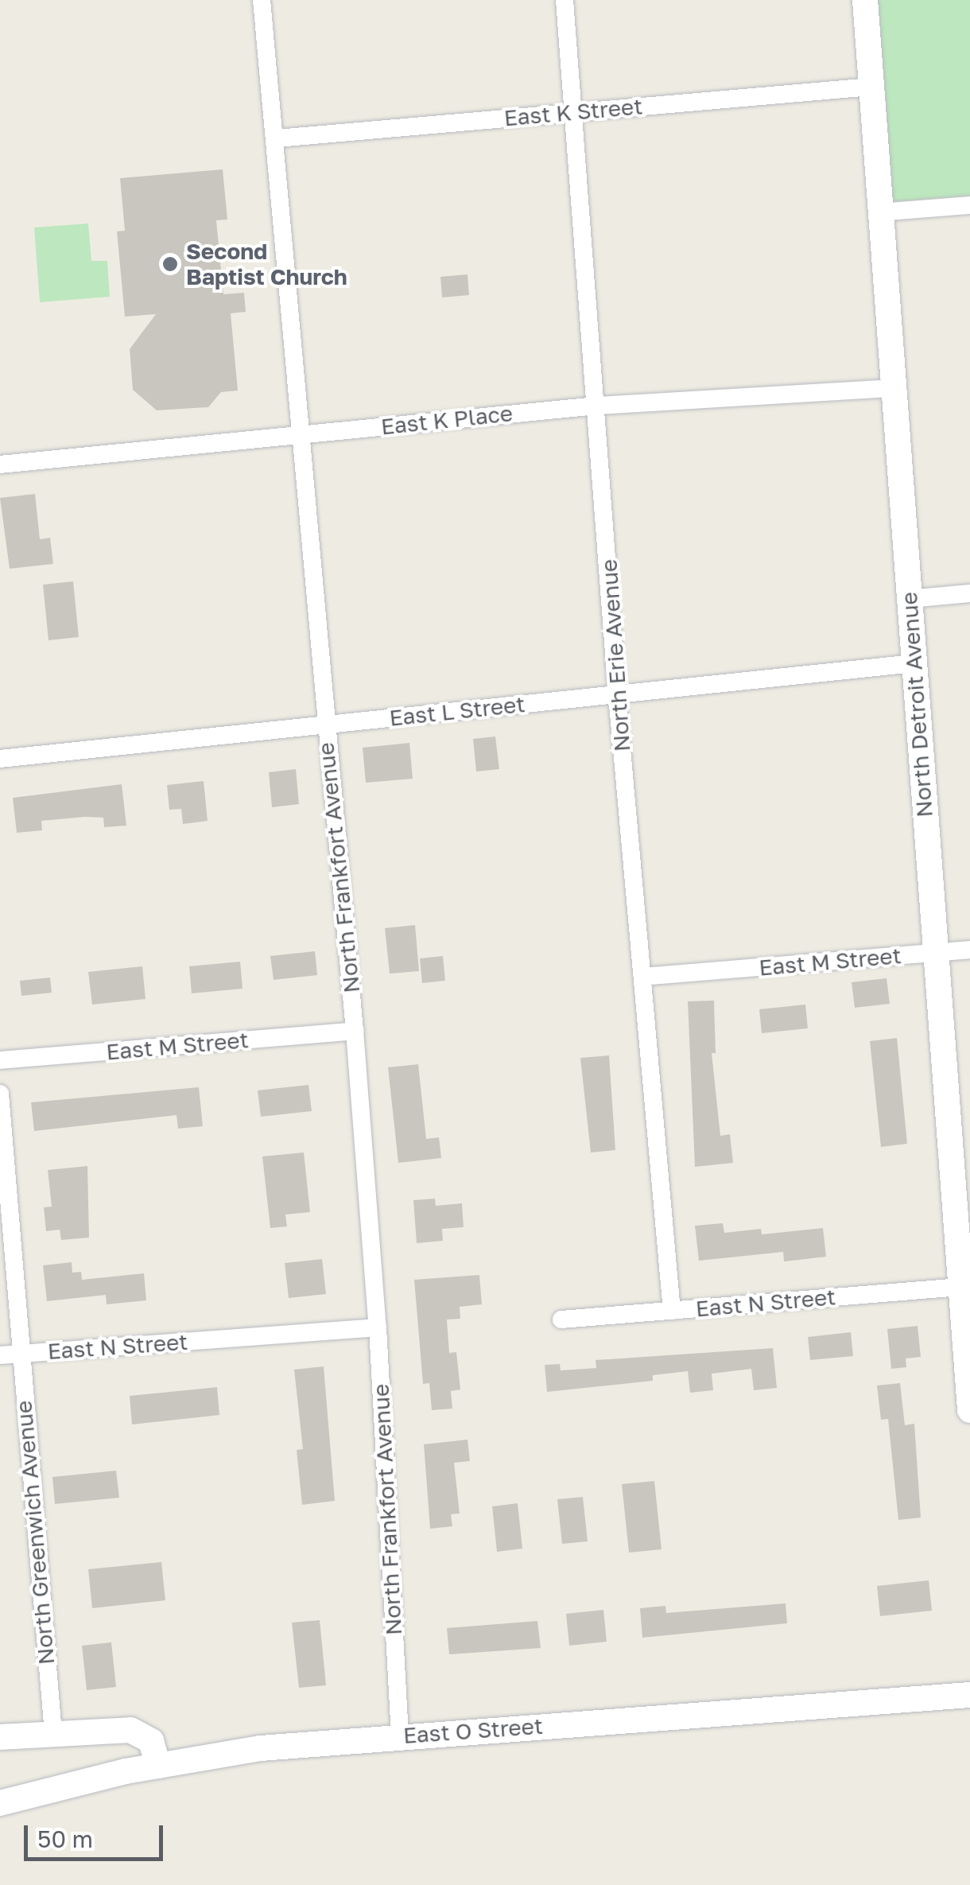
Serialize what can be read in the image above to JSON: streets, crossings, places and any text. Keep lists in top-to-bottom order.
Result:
{
  "streets": {
    "street": [
      "East K Street",
      "East K Place",
      "North Erie Avenue",
      "North Detroit Avenue",
      "East L Street",
      "North Frankfort Avenue",
      "East M Street",
      "East N Street",
      "North Greenwich Avenue",
      "East O Street"
    ]
  },
  "crossings": [
    ["East K Street", "North Erie Avenue"],
    ["East K Street", "North Detroit Avenue"],
    ["East K Street", "North Frankfort Avenue"],
    ["East K Place", "North Erie Avenue"],
    ["East K Place", "North Detroit Avenue"],
    ["East K Place", "North Frankfort Avenue"],
    ["North Erie Avenue", "East L Street"],
    ["North Erie Avenue", "East M Street"],
    ["North Erie Avenue", "East N Street"],
    ["North Detroit Avenue", "East L Street"],
    ["North Detroit Avenue", "East M Street"],
    ["North Detroit Avenue", "East N Street"],
    ["East L Street", "North Frankfort Avenue"],
    ["North Frankfort Avenue", "East M Street"],
    ["North Frankfort Avenue", "East N Street"],
    ["North Frankfort Avenue", "East O Street"],
    ["East N Street", "North Greenwich Avenue"]
  ],
  "places": ["Second Baptist Church"],
  "scale_bar": "50 m"
}
